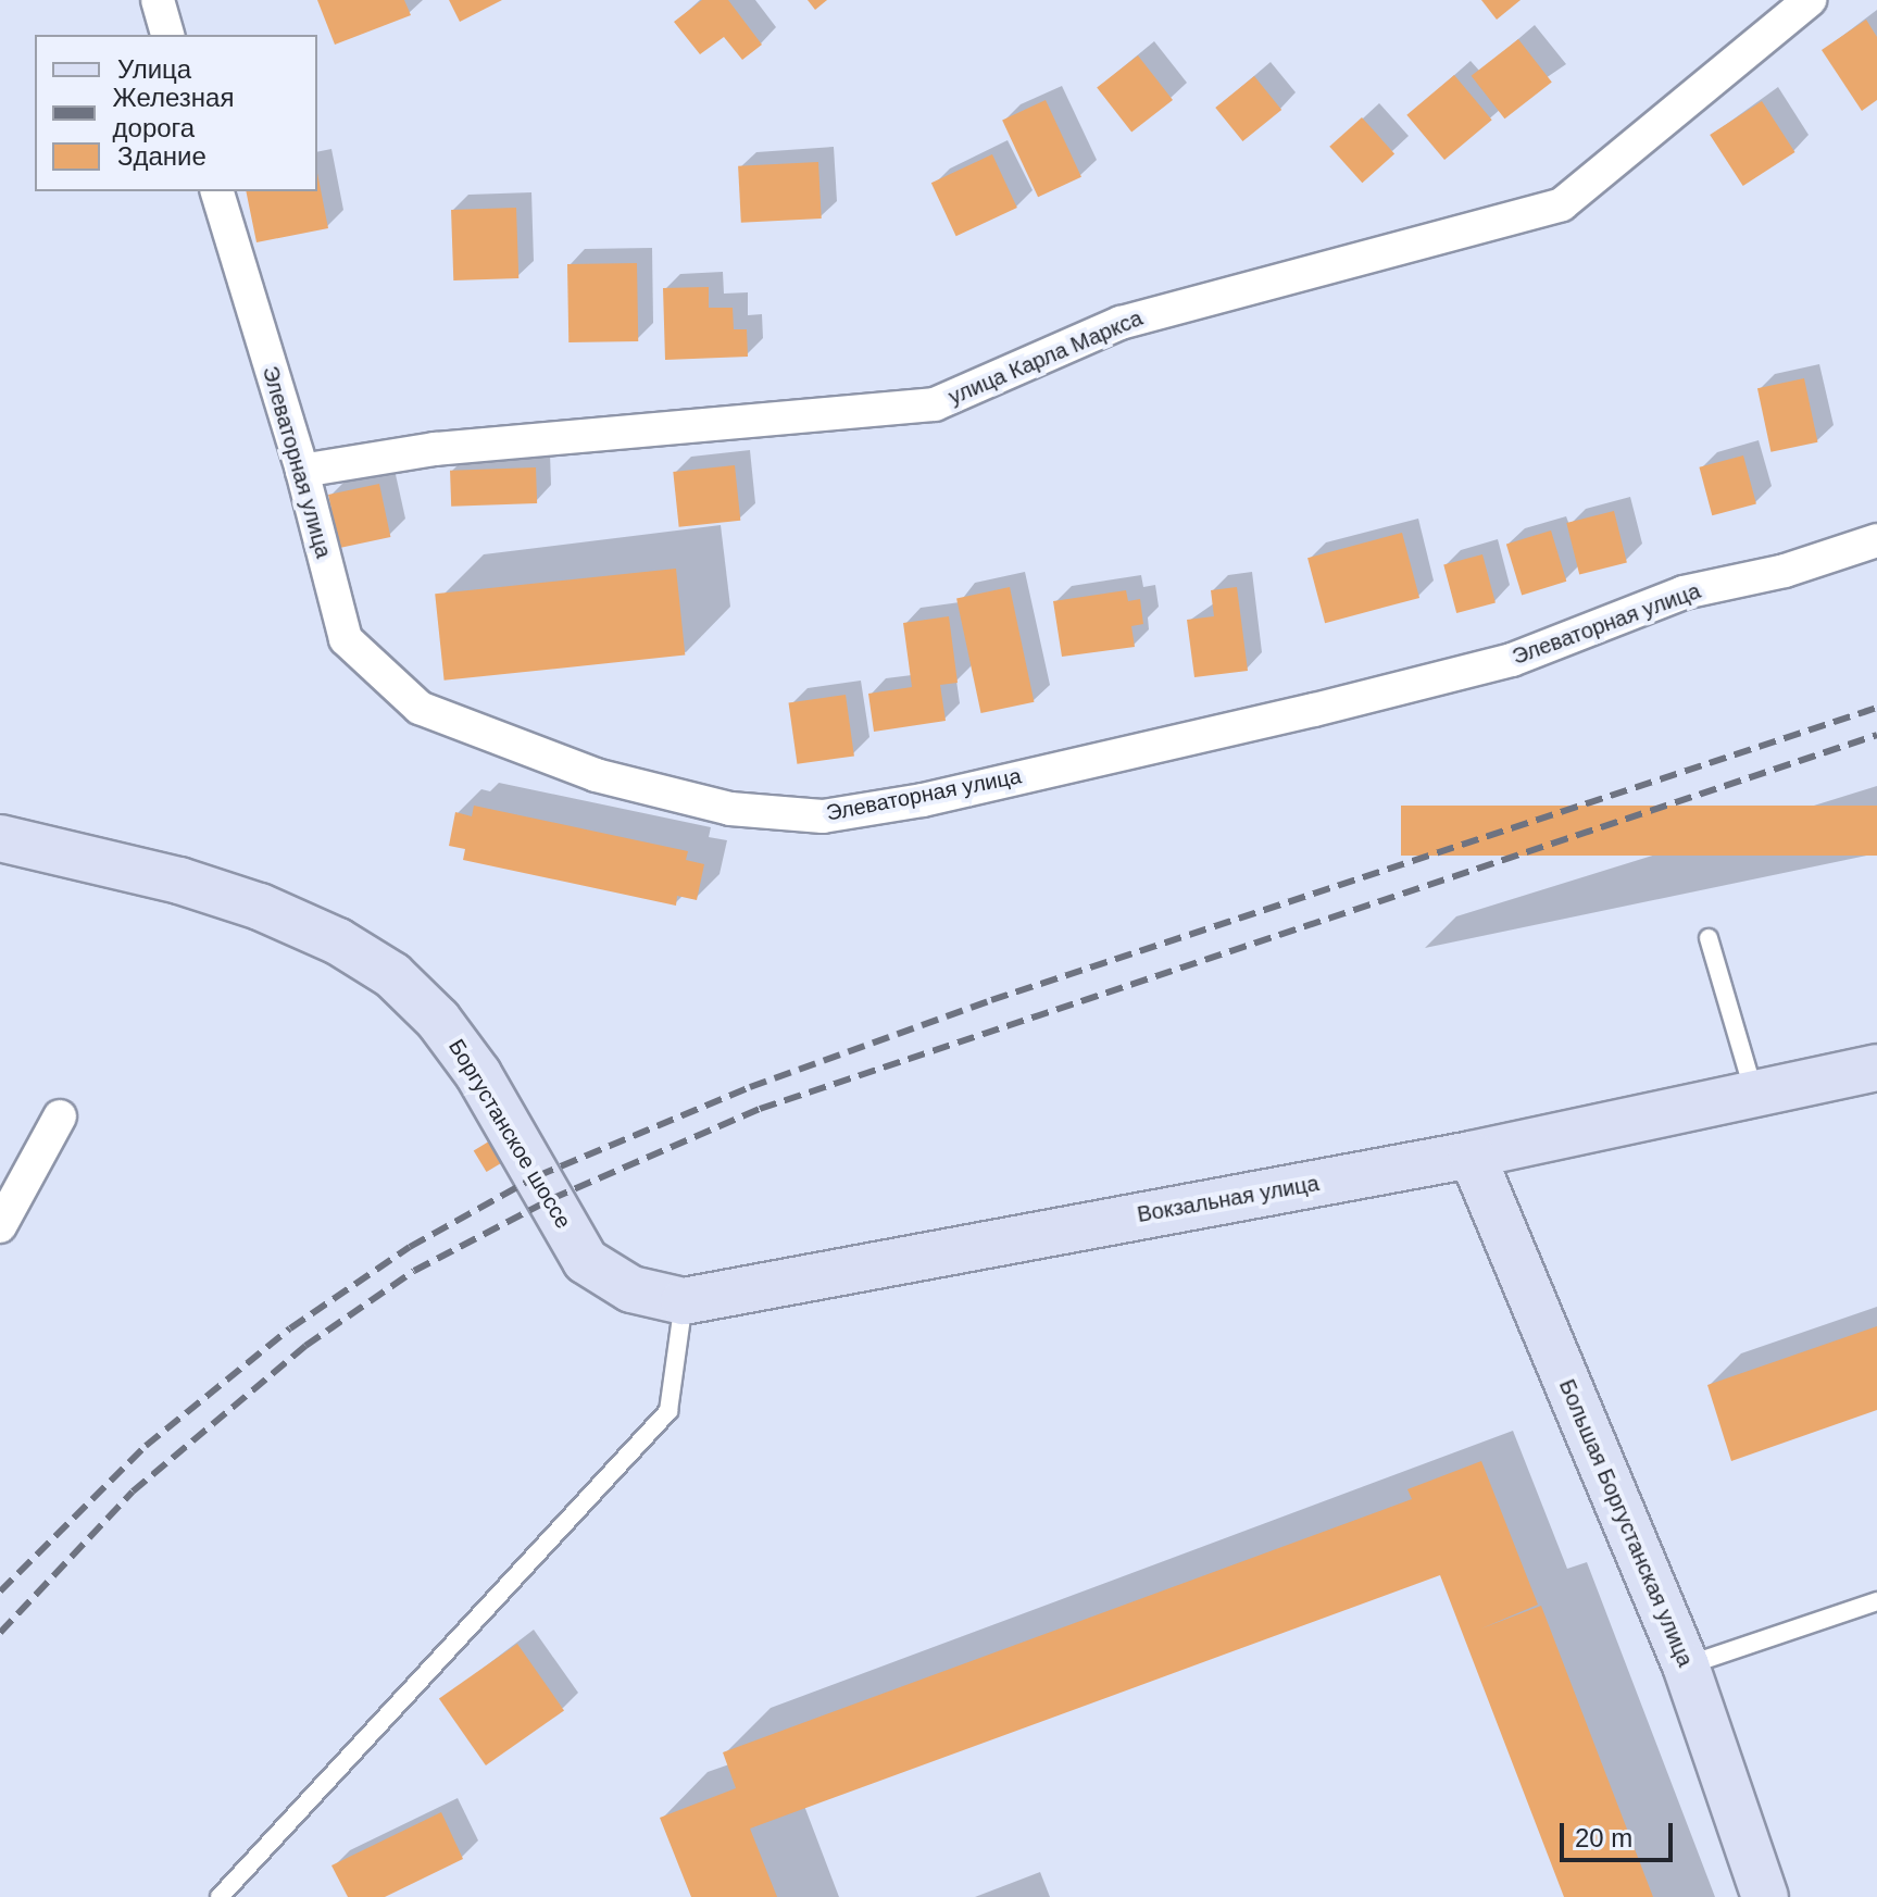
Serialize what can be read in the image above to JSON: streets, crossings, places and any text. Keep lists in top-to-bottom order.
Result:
{
  "streets": {
    "street": [
      "улица Карла Маркса",
      "Элеваторная улица",
      "Боргустанское шоссе",
      "Вокзальная улица",
      "Большая Боргустанская улица"
    ]
  },
  "crossings": [
    ["улица Карла Маркса", "Элеваторная улица"],
    ["Боргустанское шоссе", "Вокзальная улица"],
    ["Вокзальная улица", "Большая Боргустанская улица"]
  ],
  "legend": ["Улица", "Железная дорога", "Здание"],
  "scale_bar": "20 m"
}
